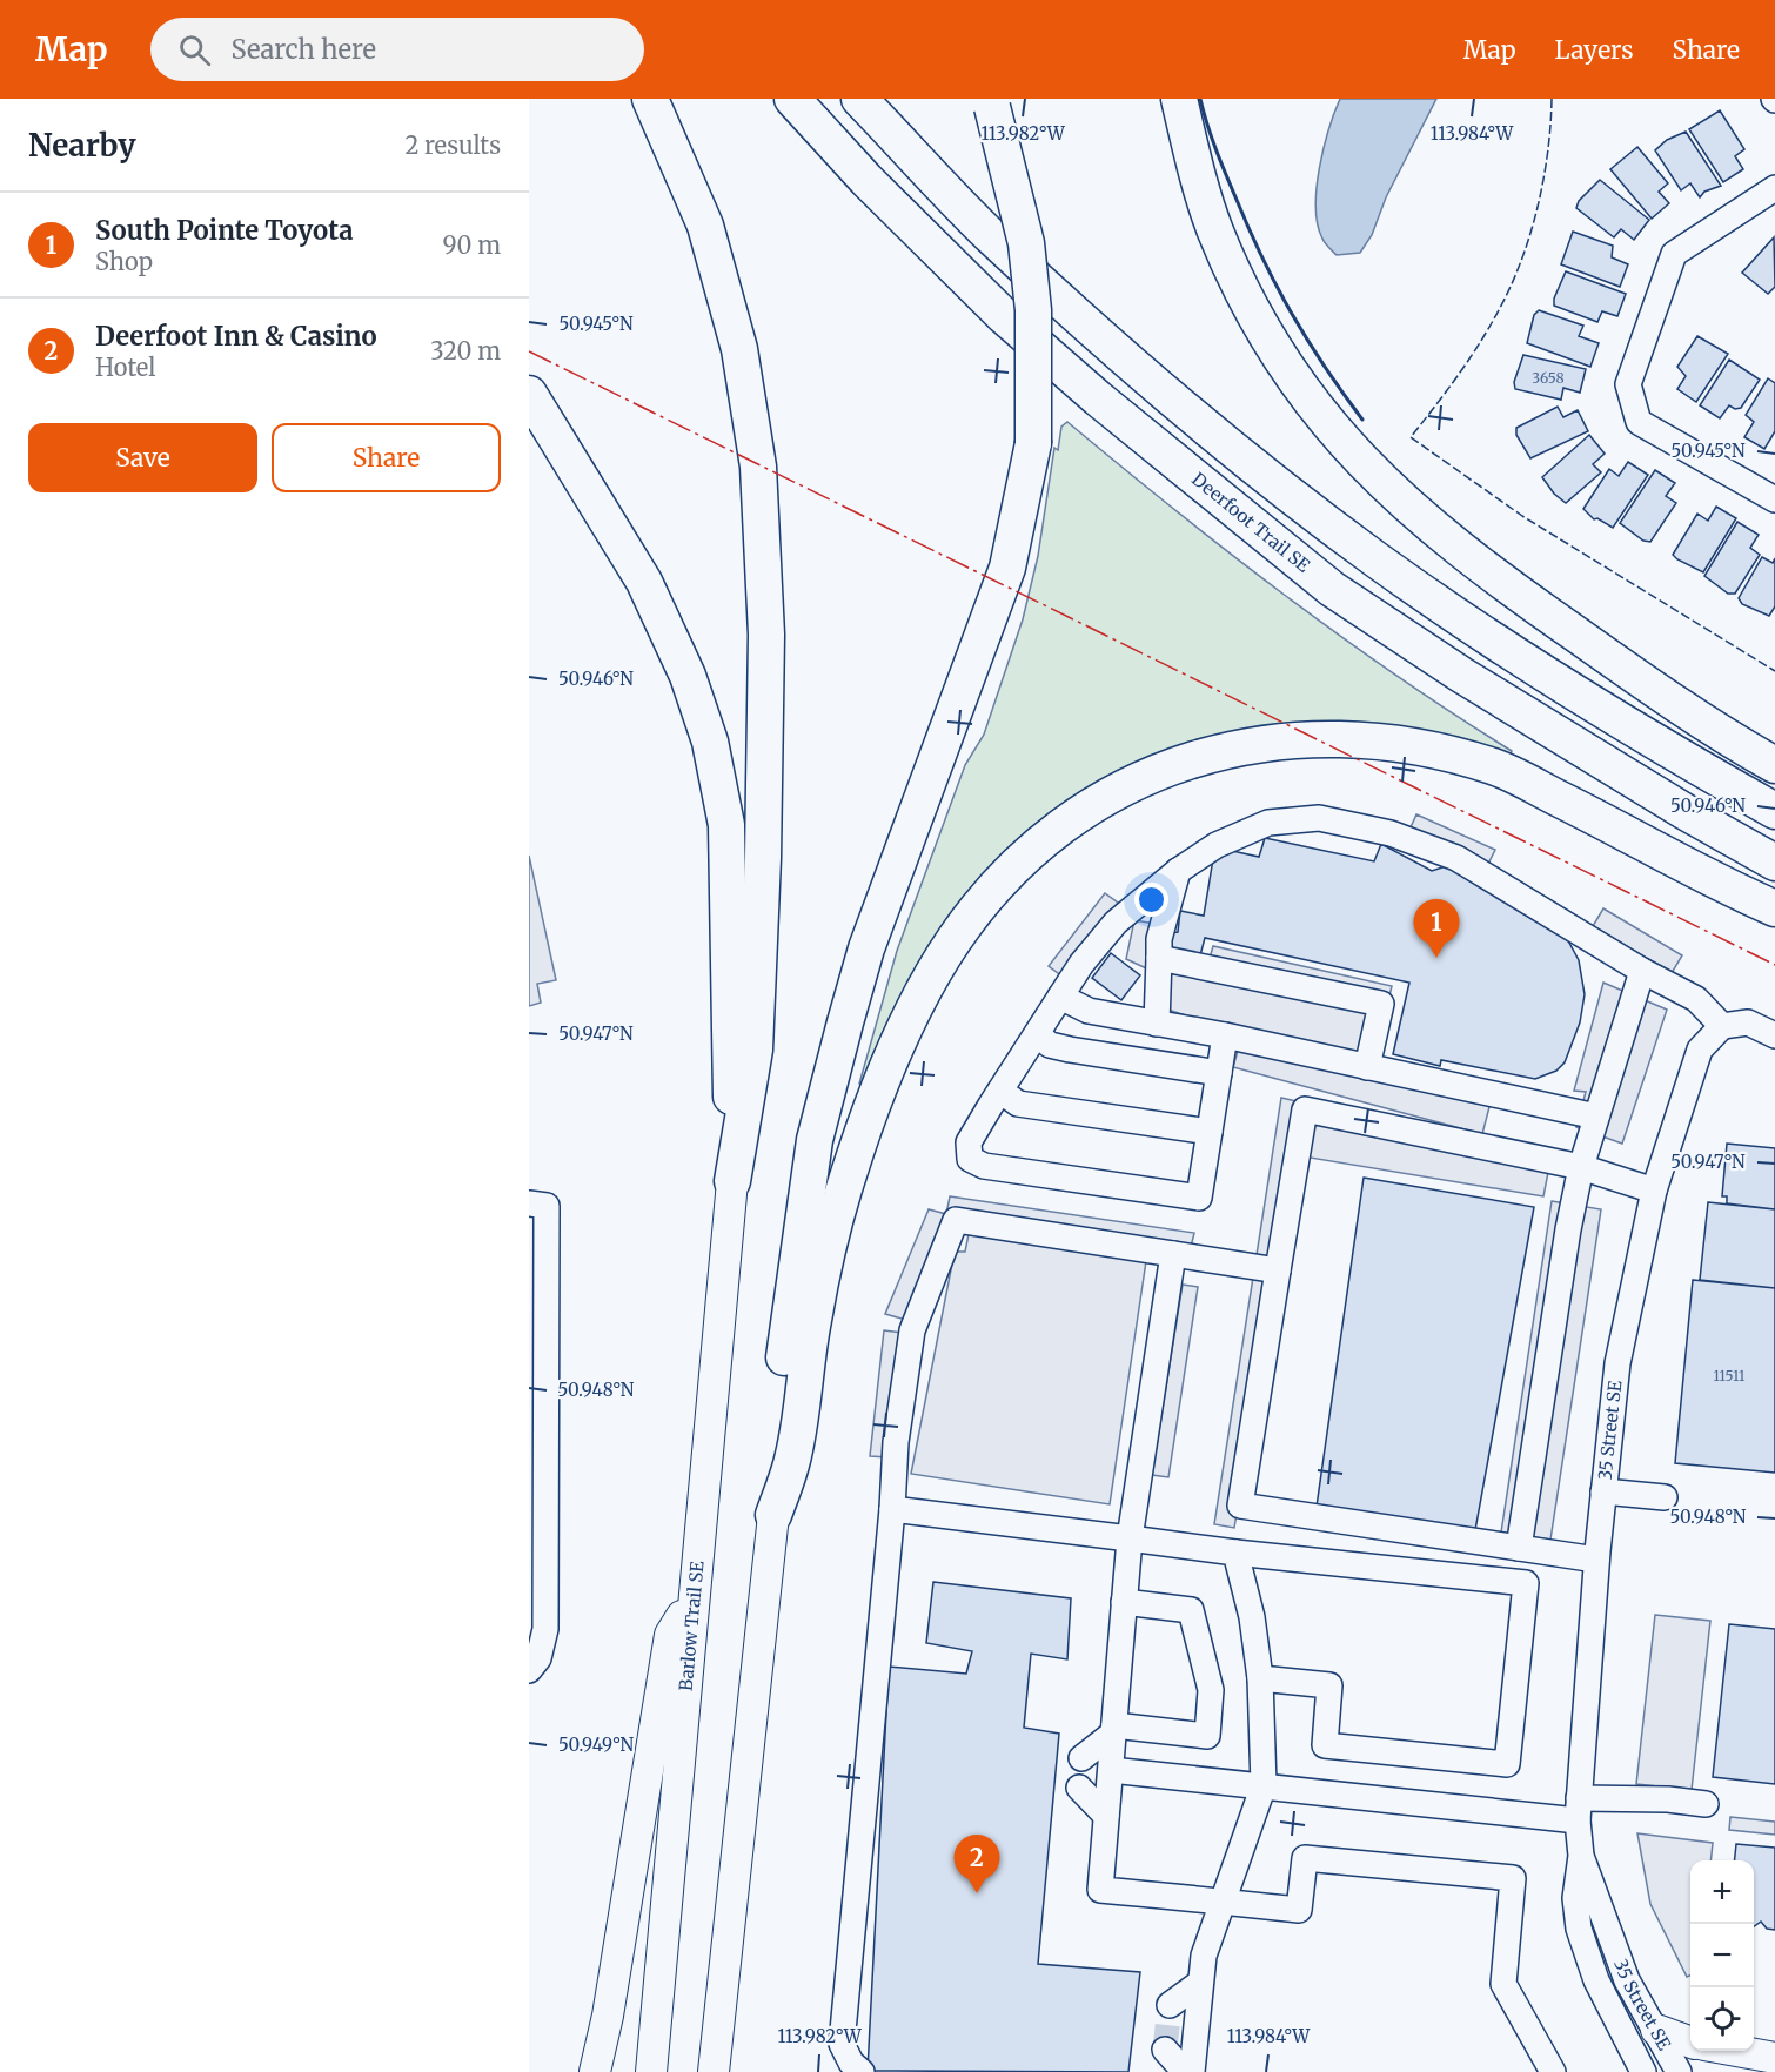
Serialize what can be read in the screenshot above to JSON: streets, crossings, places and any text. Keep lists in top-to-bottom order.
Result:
{
  "streets": {
    "highway": ["Deerfoot Trail SE"],
    "main road": ["Barlow Trail SE"],
    "street": ["35 Street SE"]
  },
  "house_numbers": ["3658", "11511"],
  "page": {
    "header": "Map",
    "search": "Search here",
    "nav": ["Map", "Layers", "Share"],
    "heading": ["Nearby", "2 results"],
    "list": [
      {
        "mark": "1",
        "name": "South Pointe Toyota",
        "note": "Shop",
        "value": "90 m"
      },
      {
        "mark": "2",
        "name": "Deerfoot Inn & Casino",
        "note": "Hotel",
        "value": "320 m"
      }
    ],
    "buttons": ["Save", "Share"],
    "pins": ["1", "2"],
    "map_buttons": ["+", "−"]
  },
  "coordinates": [
    "113.982°W",
    "113.984°W",
    "50.945°N",
    "50.946°N",
    "50.947°N",
    "50.948°N",
    "50.949°N"
  ]
}
